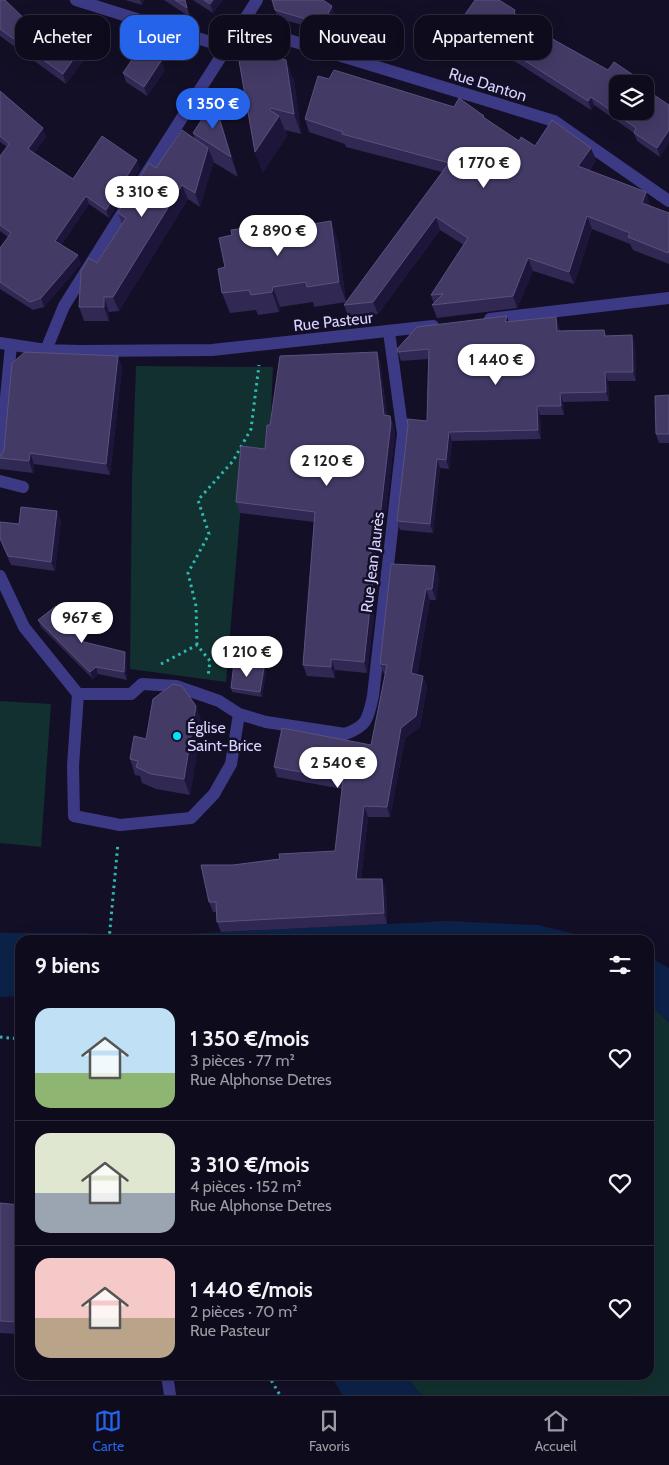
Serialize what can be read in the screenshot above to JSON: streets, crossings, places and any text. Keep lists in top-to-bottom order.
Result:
{
  "streets": {
    "street": ["Rue Danton", "Rue Pasteur", "Rue Jean Jaurès"]
  },
  "crossings": [
    ["Rue Pasteur", "Rue Jean Jaurès"]
  ],
  "places": ["Église Saint-Brice"],
  "page": {
    "chip": [
      "Acheter",
      "Louer",
      "Filtres",
      "Nouveau",
      "Appartement"
    ],
    "price": [
      "1 350 €",
      "1 770 €",
      "3 310 €",
      "2 890 €",
      "1 440 €",
      "2 120 €",
      "967 €",
      "1 210 €",
      "2 540 €"
    ],
    "heading": "9 biens",
    "list": [
      {
        "name": "1 350 €/mois",
        "note": "3 pièces · 77 m² · Rue Alphonse Detres"
      },
      {
        "name": "3 310 €/mois",
        "note": "4 pièces · 152 m² · Rue Alphonse Detres"
      },
      {
        "name": "1 440 €/mois",
        "note": "2 pièces · 70 m² · Rue Pasteur"
      }
    ],
    "tabs": ["Carte", "Favoris", "Accueil"]
  }
}
